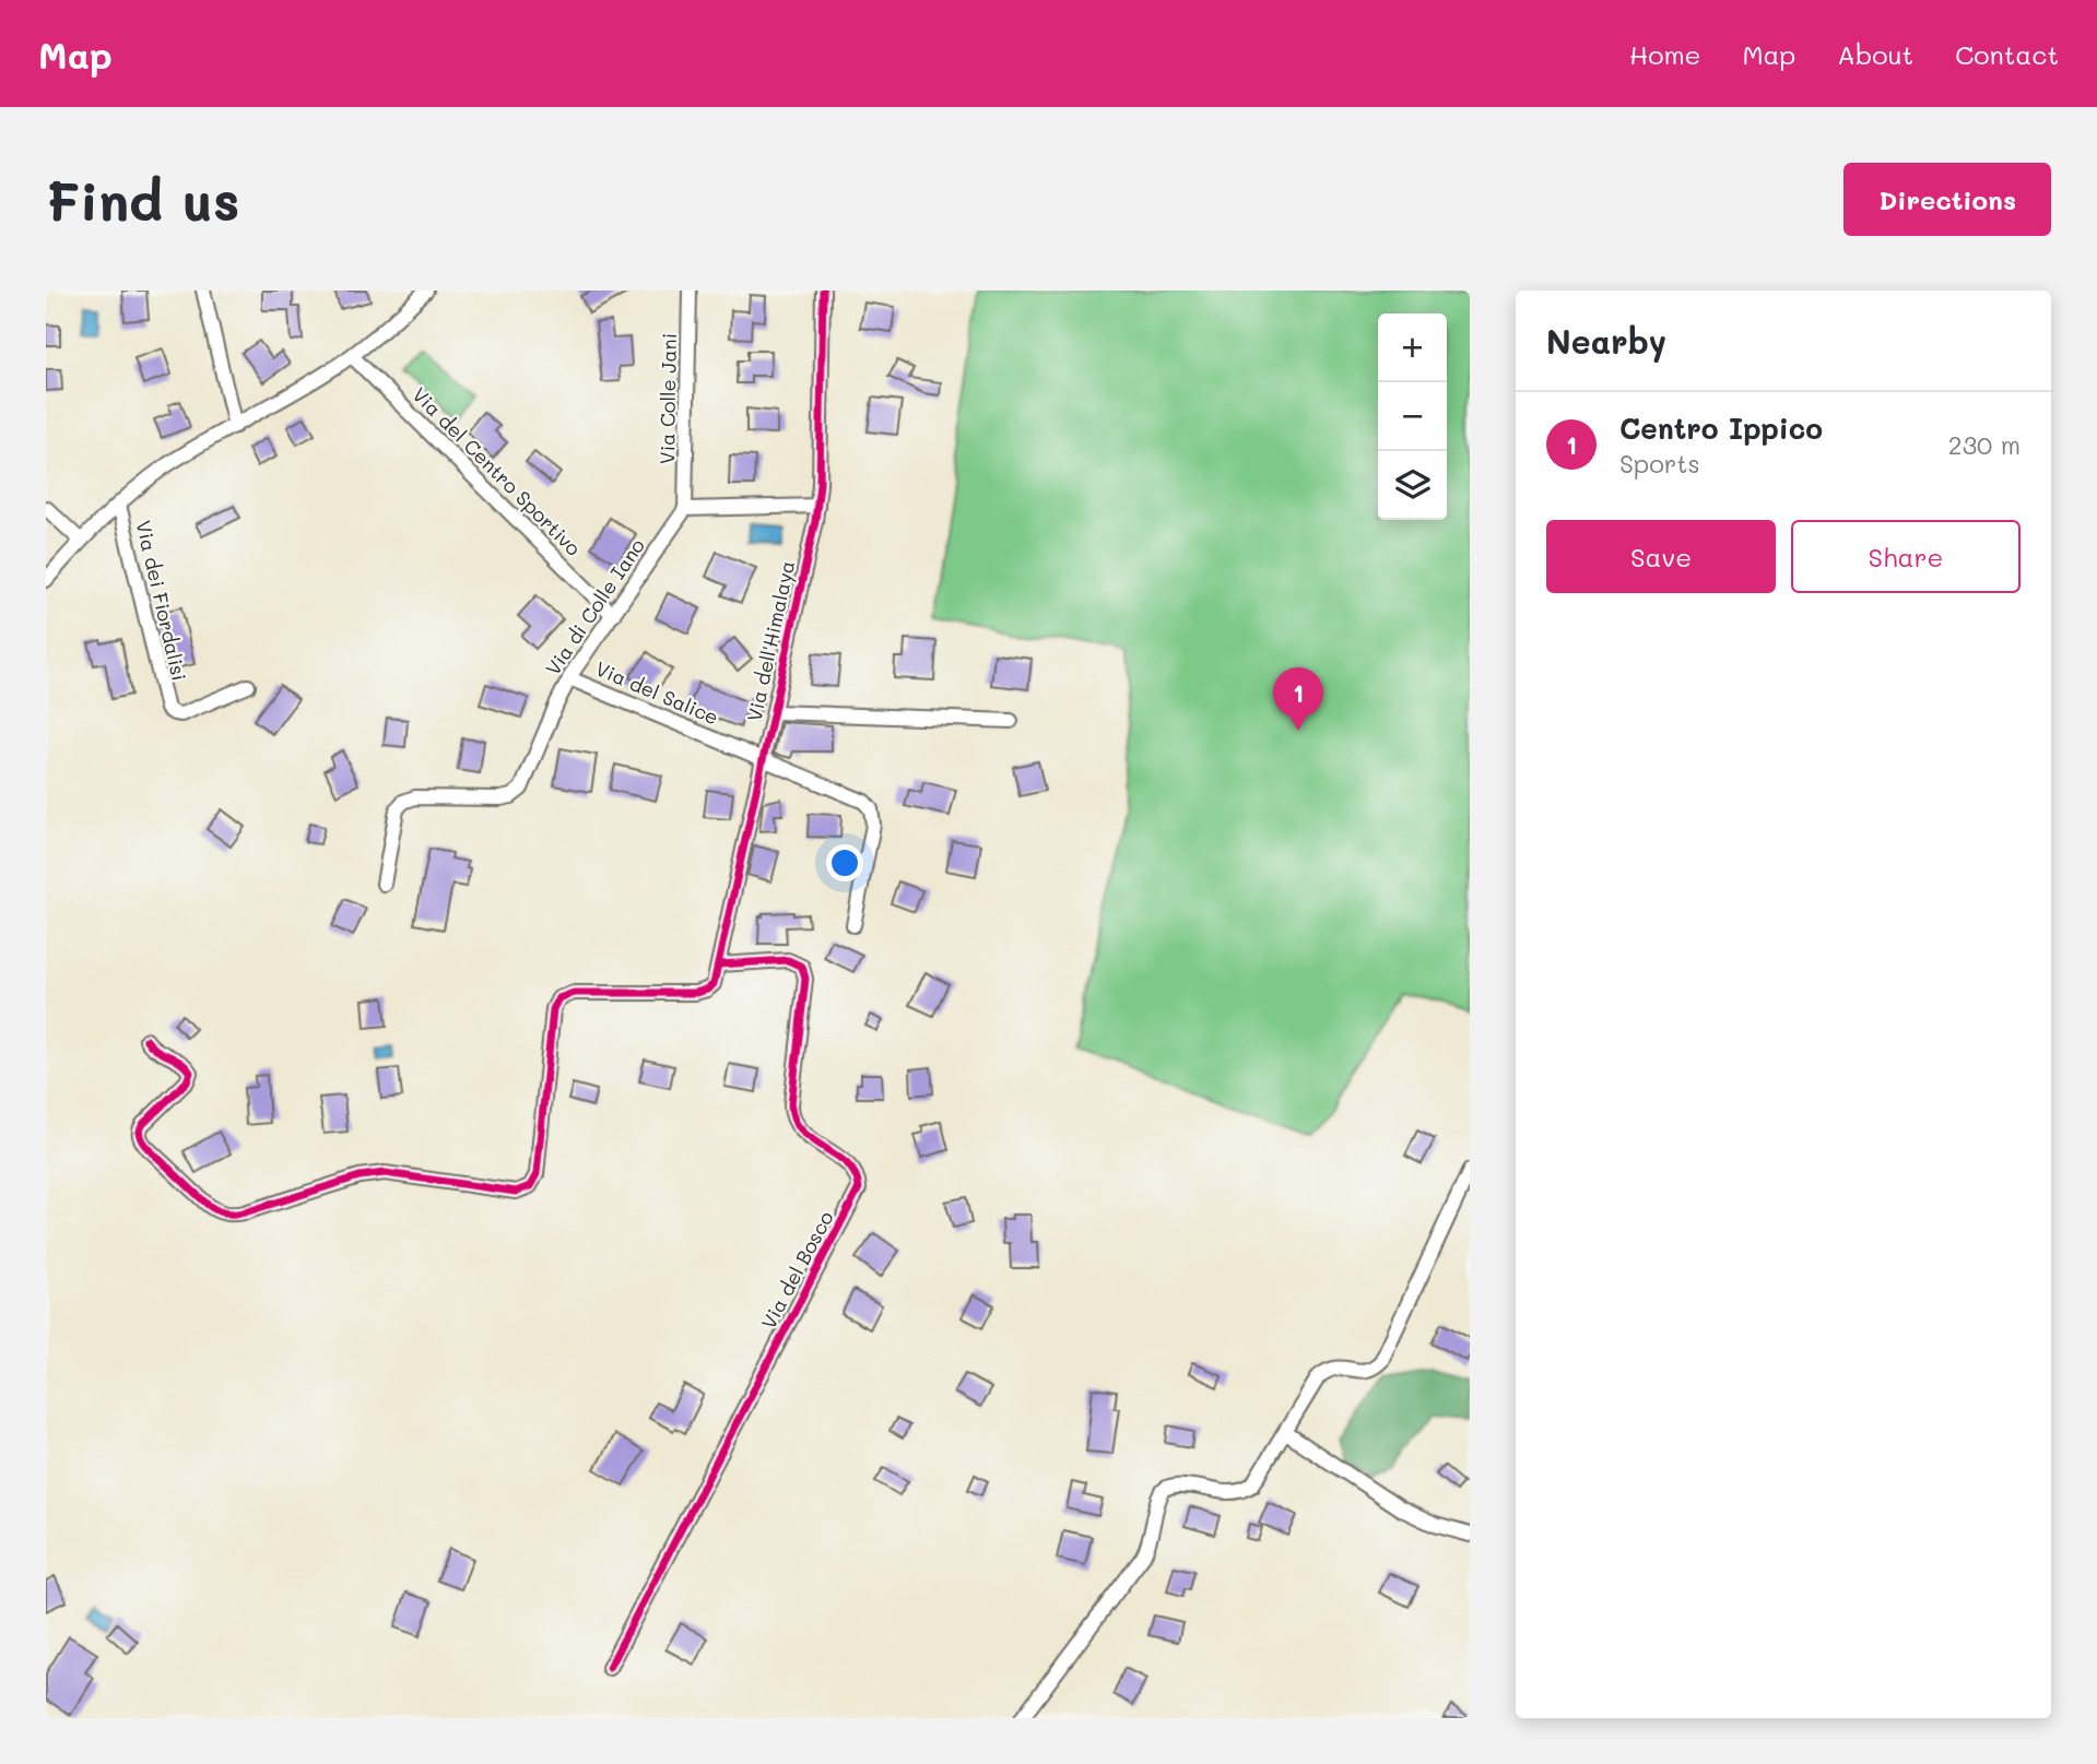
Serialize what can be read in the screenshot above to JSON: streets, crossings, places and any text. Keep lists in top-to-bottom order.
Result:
{
  "streets": {
    "street": [
      "Via Colle Jani",
      "Via del Centro Sportivo",
      "Via dei Fiordalisi",
      "Via di Colle Iano",
      "Via dell'Himalaya",
      "Via del Salice",
      "Via del Bosco"
    ]
  },
  "crossings": [
    ["Via Colle Jani", "Via di Colle Iano"],
    ["Via del Centro Sportivo", "Via di Colle Iano"],
    ["Via di Colle Iano", "Via del Salice"],
    ["Via dell'Himalaya", "Via del Salice"],
    ["Via dell'Himalaya", "Via del Bosco"]
  ],
  "page": {
    "header": "Map",
    "nav": [
      "Home",
      "Map",
      "About",
      "Contact"
    ],
    "buttons": [
      "Directions",
      ["Save", "Share"]
    ],
    "title": "Find us",
    "heading": "Nearby",
    "map_buttons": ["+", "−"],
    "list": [
      {
        "mark": "1",
        "name": "Centro Ippico",
        "note": "Sports",
        "value": "230 m"
      }
    ],
    "pins": "1"
  }
}
